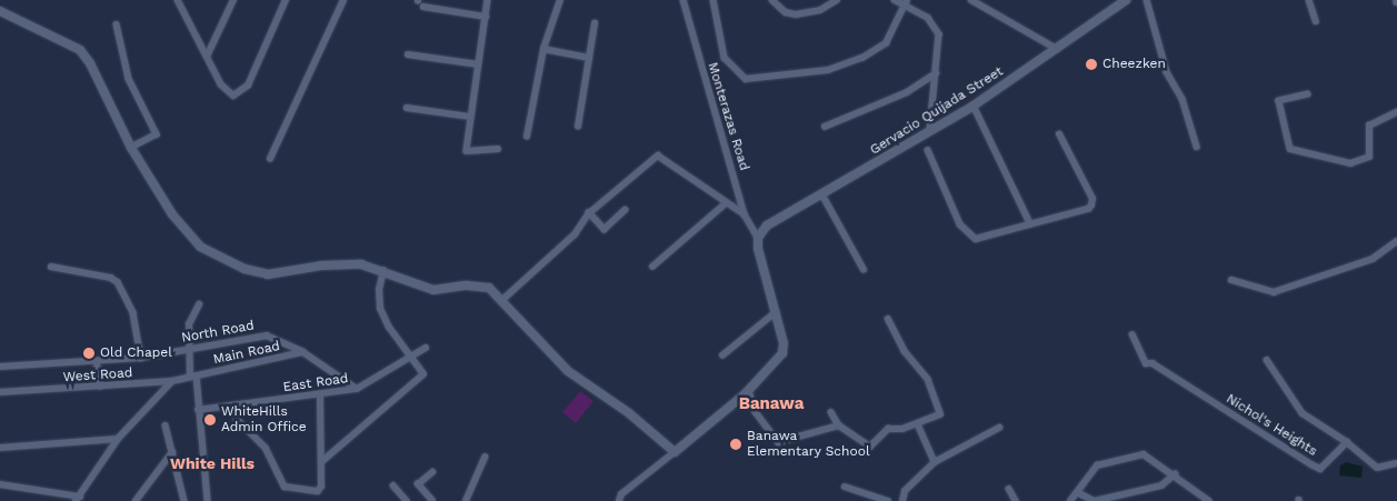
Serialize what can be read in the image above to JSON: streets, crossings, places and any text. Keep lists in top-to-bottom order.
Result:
{
  "streets": {
    "street": [
      "Gervacio Quijada Street",
      "Monterazas Road",
      "North Road",
      "Main Road",
      "West Road",
      "East Road",
      "Nichol's Heights"
    ]
  },
  "crossings": [
    ["Gervacio Quijada Street", "Monterazas Road"],
    ["North Road", "Main Road"],
    ["North Road", "East Road"],
    ["Main Road", "West Road"]
  ],
  "districts": ["Banawa", "White Hills"],
  "places": [
    "Cheezken",
    "Old Chapel",
    "WhiteHills Admin Office",
    "Banawa Elementary School"
  ]
}
